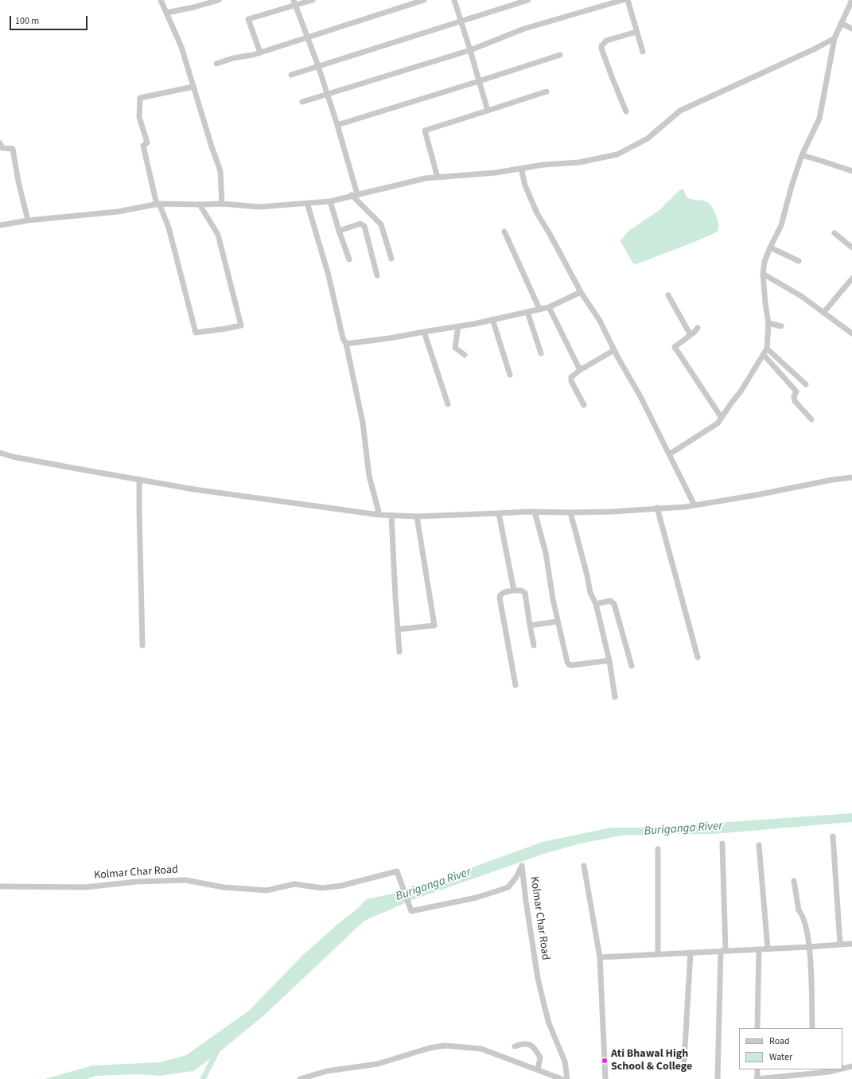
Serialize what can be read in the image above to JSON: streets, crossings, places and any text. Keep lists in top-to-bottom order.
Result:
{
  "streets": {
    "street": ["Kolmar Char Road"]
  },
  "water": ["Buriganga River"],
  "places": ["Ati Bhawal High School & College"],
  "legend": ["Road", "Water"],
  "scale_bar": "100 m"
}
